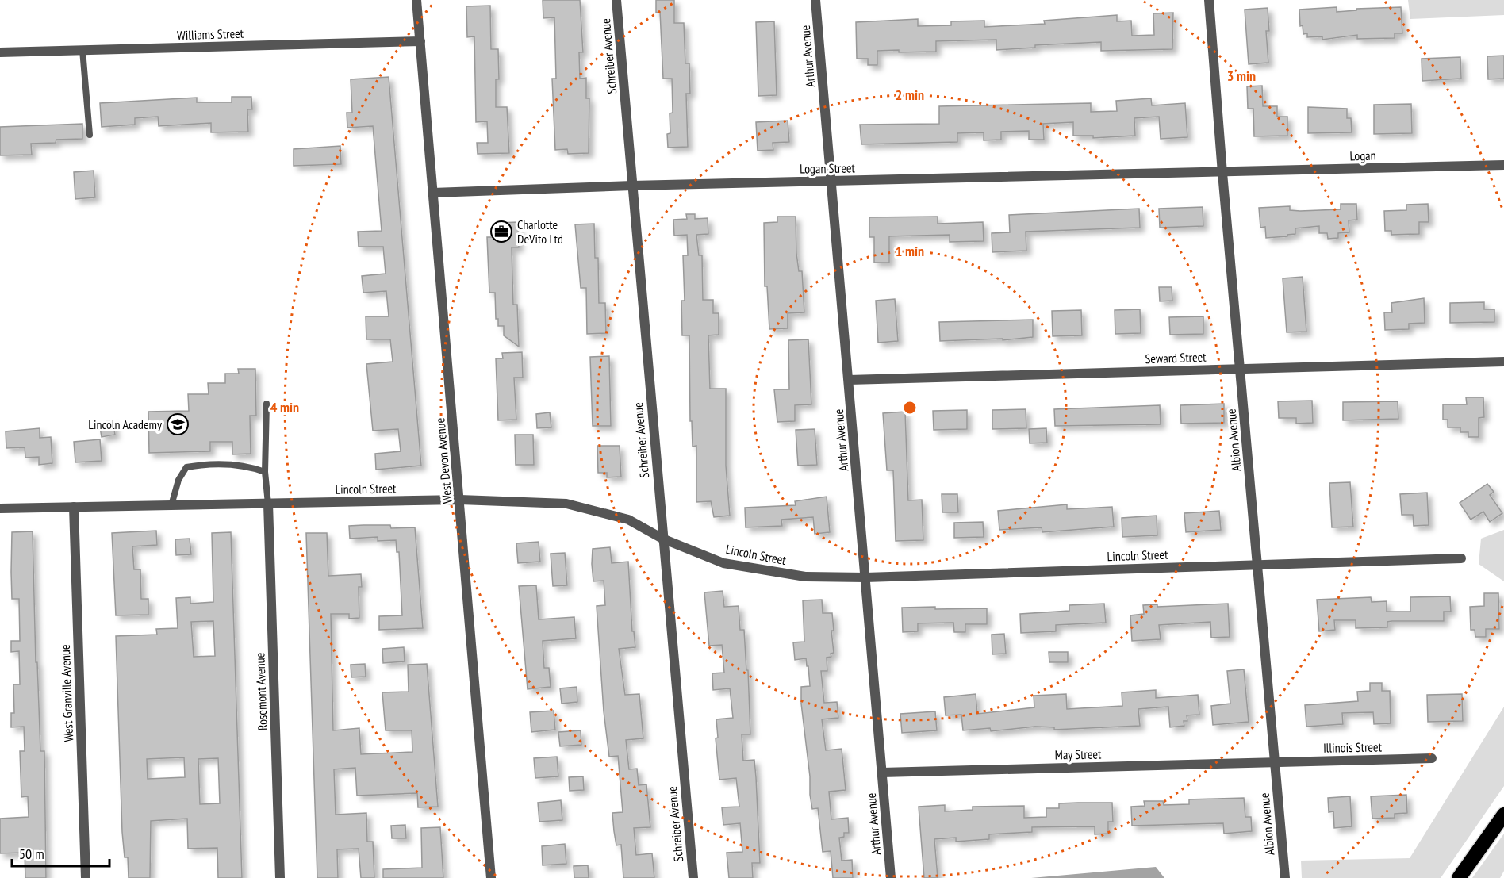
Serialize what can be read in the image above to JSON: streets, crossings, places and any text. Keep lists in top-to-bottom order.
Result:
{
  "streets": {
    "street": [
      "Williams Street",
      "Schreiber Avenue",
      "Arthur Avenue",
      "Logan",
      "Logan Street",
      "Seward Street",
      "Albion Avenue",
      "West Devon Avenue",
      "Lincoln Street",
      "Rosemont Avenue",
      "West Granville Avenue",
      "Illinois Street",
      "May Street"
    ]
  },
  "crossings": [
    ["Williams Street", "West Devon Avenue"],
    ["Schreiber Avenue", "Logan Street"],
    ["Schreiber Avenue", "Lincoln Street"],
    ["Arthur Avenue", "Logan Street"],
    ["Arthur Avenue", "Seward Street"],
    ["Arthur Avenue", "Lincoln Street"],
    ["Arthur Avenue", "May Street"],
    ["Logan", "Logan Street"],
    ["Logan", "Albion Avenue"],
    ["Logan Street", "Albion Avenue"],
    ["Logan Street", "West Devon Avenue"],
    ["Seward Street", "Albion Avenue"],
    ["Albion Avenue", "Lincoln Street"],
    ["Albion Avenue", "Illinois Street"],
    ["Albion Avenue", "May Street"],
    ["West Devon Avenue", "Lincoln Street"],
    ["Lincoln Street", "Rosemont Avenue"],
    ["Lincoln Street", "West Granville Avenue"],
    ["Illinois Street", "May Street"]
  ],
  "places": {
    "office": ["Charlotte DeVito Ltd"],
    "school or university": ["Lincoln Academy"]
  },
  "scale_bar": "50 m",
  "rings": [
    "3 min",
    "2 min",
    "1 min",
    "4 min"
  ]
}
